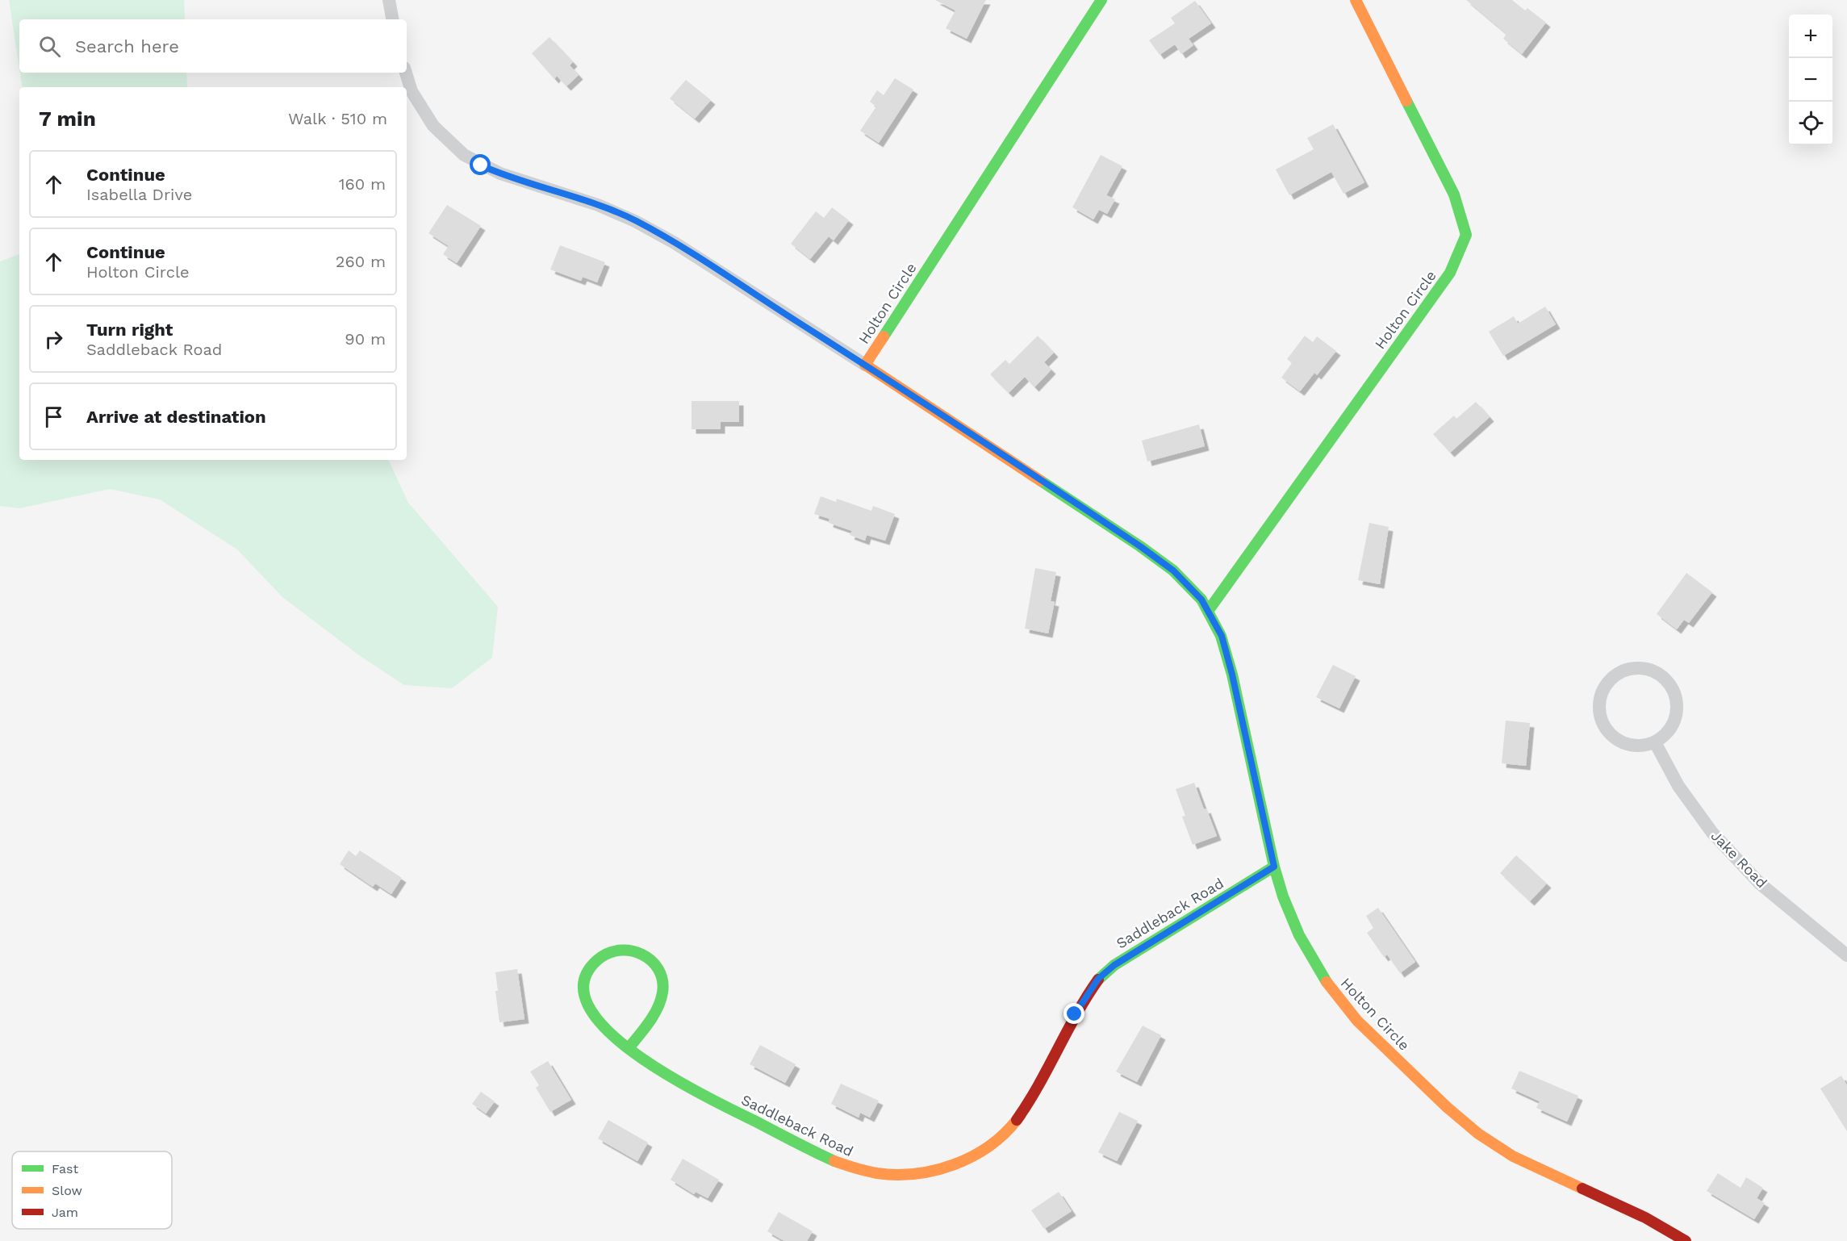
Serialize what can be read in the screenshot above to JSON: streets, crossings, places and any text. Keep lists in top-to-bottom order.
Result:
{
  "streets": {
    "street": ["Holton Circle", "Jake Road", "Saddleback Road"]
  },
  "crossings": [
    ["Holton Circle", "Saddleback Road"]
  ],
  "legend": ["Fast", "Slow", "Jam"],
  "page": {
    "map_buttons": ["+", "−"],
    "search": "Search here",
    "heading": ["7 min", "Walk · 510 m"],
    "list": [
      ["Continue", "Isabella Drive", "160 m"],
      ["Continue", "Holton Circle", "260 m"],
      ["Turn right", "Saddleback Road", "90 m"],
      "Arrive at destination"
    ]
  }
}
